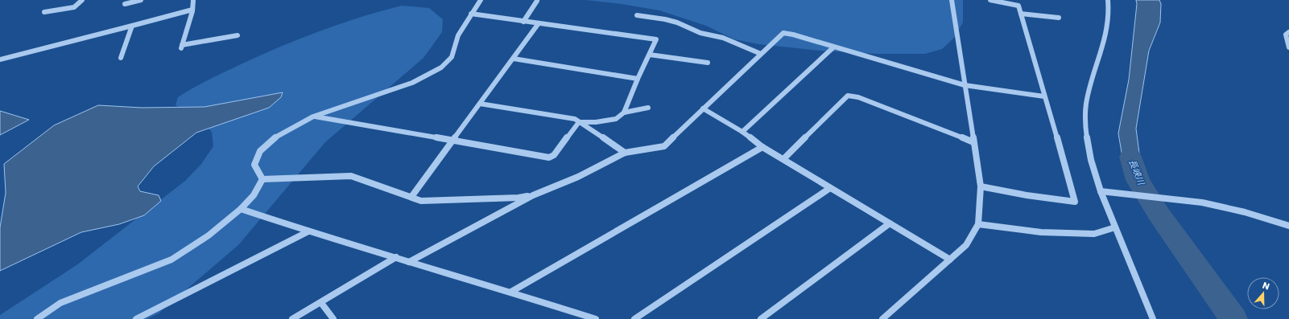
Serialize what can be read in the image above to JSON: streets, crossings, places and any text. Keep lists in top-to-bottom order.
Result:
{
  "water": ["長峡川"],
  "north": "top"
}
